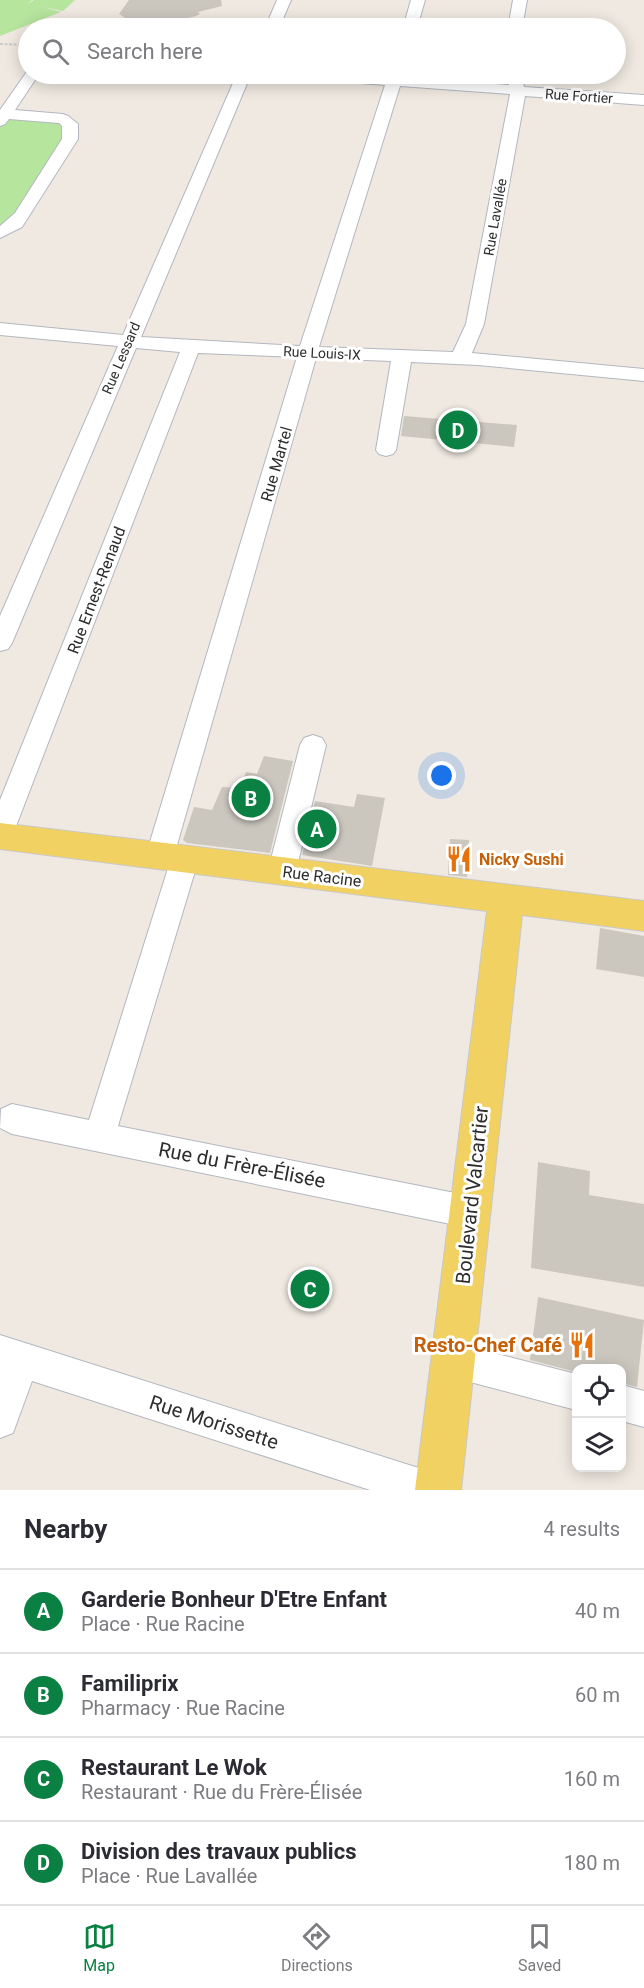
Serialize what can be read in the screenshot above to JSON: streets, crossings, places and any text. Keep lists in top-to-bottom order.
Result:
{
  "streets": {
    "main road": ["Rue Racine", "Boulevard Valcartier"],
    "street": [
      "Rue Fortier",
      "Rue Lavallée",
      "Rue Louis-IX",
      "Rue Lessard",
      "Rue Martel",
      "Rue Ernest-Renaud",
      "Rue du Frère-Élisée",
      "Rue Morissette"
    ]
  },
  "crossings": [
    ["Rue Fortier", "Rue Lavallée"],
    ["Rue Lavallée", "Rue Louis-IX"],
    ["Rue Louis-IX", "Rue Lessard"],
    ["Rue Louis-IX", "Rue Martel"],
    ["Rue Louis-IX", "Rue Ernest-Renaud"],
    ["Rue Martel", "Rue Racine"],
    ["Rue Martel", "Rue du Frère-Élisée"],
    ["Rue Ernest-Renaud", "Rue Racine"],
    ["Rue Racine", "Boulevard Valcartier"],
    ["Rue du Frère-Élisée", "Boulevard Valcartier"]
  ],
  "places": {
    "restaurant": ["Nicky Sushi", "Resto-Chef Café"]
  },
  "page": {
    "search": "Search here",
    "pins": [
      "D",
      "B",
      "A",
      "C"
    ],
    "heading": ["Nearby", "4 results"],
    "list": [
      {
        "mark": "A",
        "name": "Garderie Bonheur D'Etre Enfant",
        "note": "Place · Rue Racine",
        "value": "40 m"
      },
      {
        "mark": "B",
        "name": "Familiprix",
        "note": "Pharmacy · Rue Racine",
        "value": "60 m"
      },
      {
        "mark": "C",
        "name": "Restaurant Le Wok",
        "note": "Restaurant · Rue du Frère-Élisée",
        "value": "160 m"
      },
      {
        "mark": "D",
        "name": "Division des travaux publics",
        "note": "Place · Rue Lavallée",
        "value": "180 m"
      }
    ],
    "nav": ["Map", "Directions", "Saved"]
  }
}
